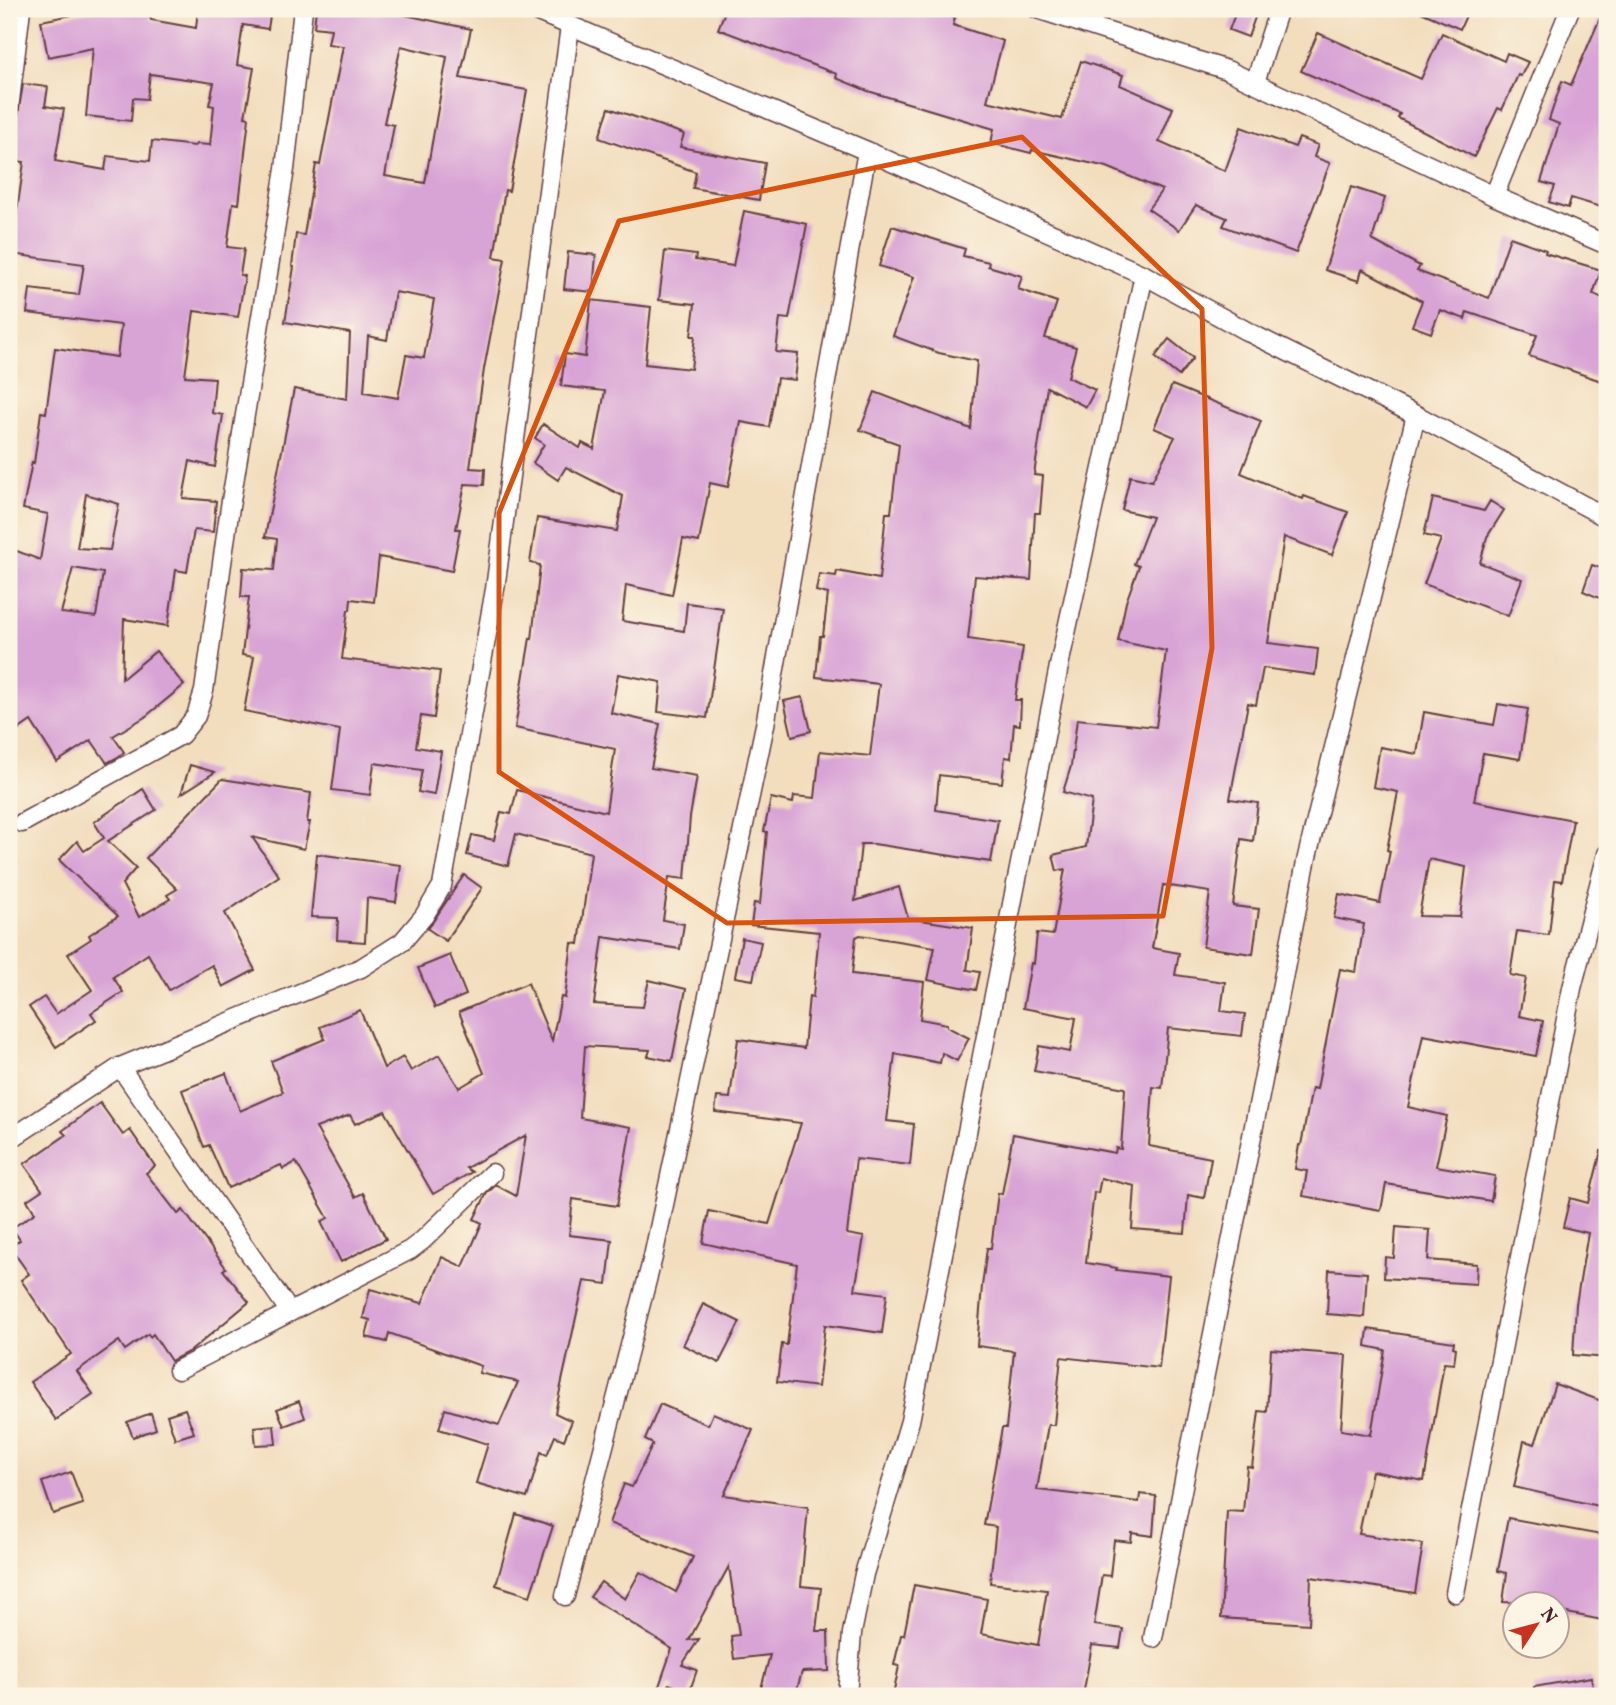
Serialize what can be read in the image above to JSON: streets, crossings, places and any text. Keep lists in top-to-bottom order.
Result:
{
  "north": "top right"
}
